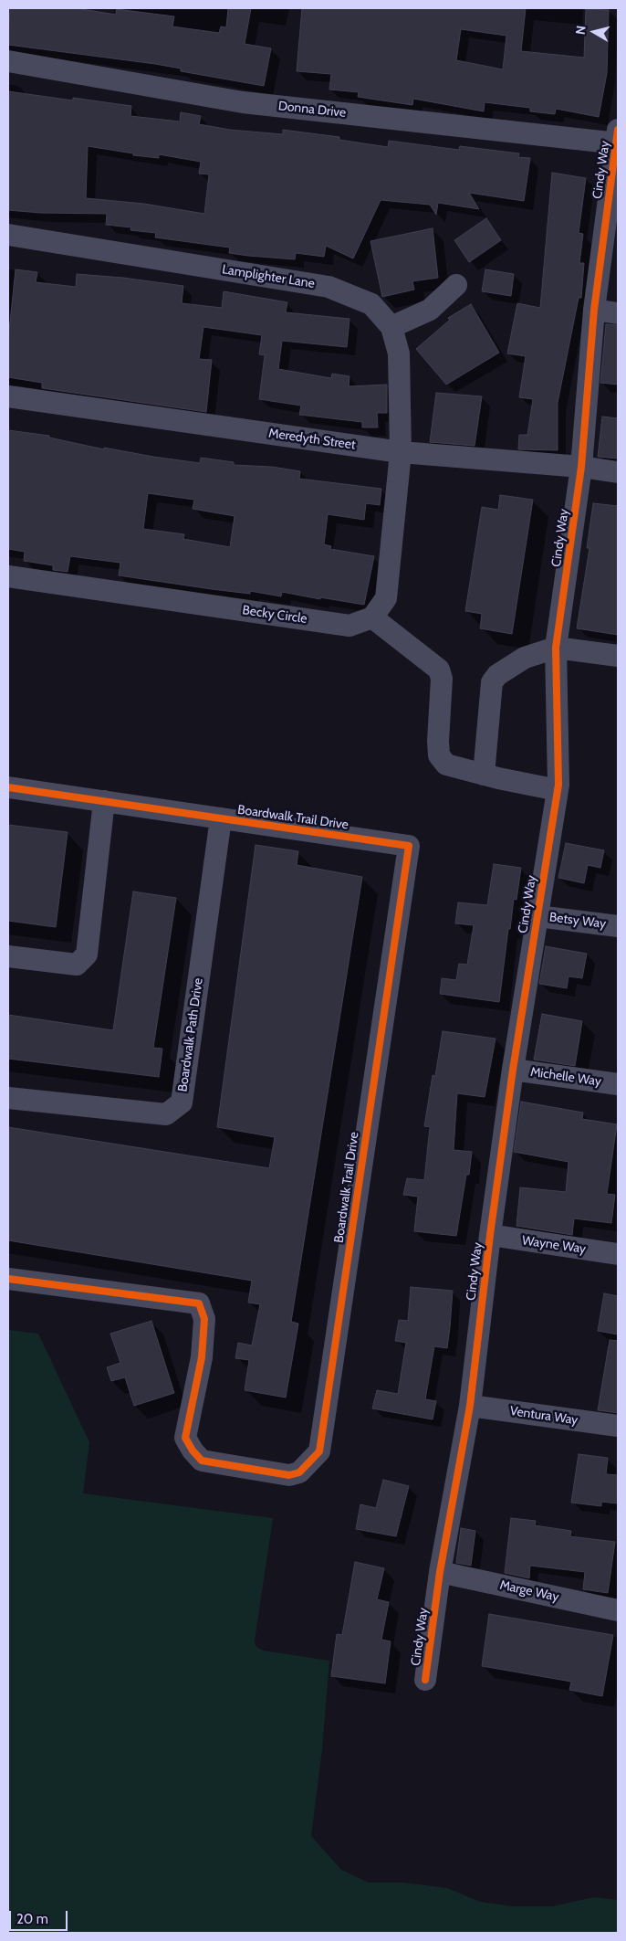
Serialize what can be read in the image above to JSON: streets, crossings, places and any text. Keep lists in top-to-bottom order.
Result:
{
  "streets": {
    "street": [
      "Donna Drive",
      "Cindy Way",
      "Lamplighter Lane",
      "Meredyth Street",
      "Becky Circle",
      "Boardwalk Trail Drive",
      "Betsy Way",
      "Boardwalk Path Drive",
      "Michelle Way",
      "Wayne Way",
      "Ventura Way",
      "Marge Way"
    ]
  },
  "crossings": [
    ["Donna Drive", "Cindy Way"],
    ["Cindy Way", "Meredyth Street"],
    ["Cindy Way", "Betsy Way"],
    ["Cindy Way", "Michelle Way"],
    ["Cindy Way", "Wayne Way"],
    ["Cindy Way", "Ventura Way"],
    ["Cindy Way", "Marge Way"],
    ["Lamplighter Lane", "Meredyth Street"],
    ["Boardwalk Trail Drive", "Boardwalk Path Drive"]
  ],
  "scale_bar": "20 m",
  "north": "left"
}
